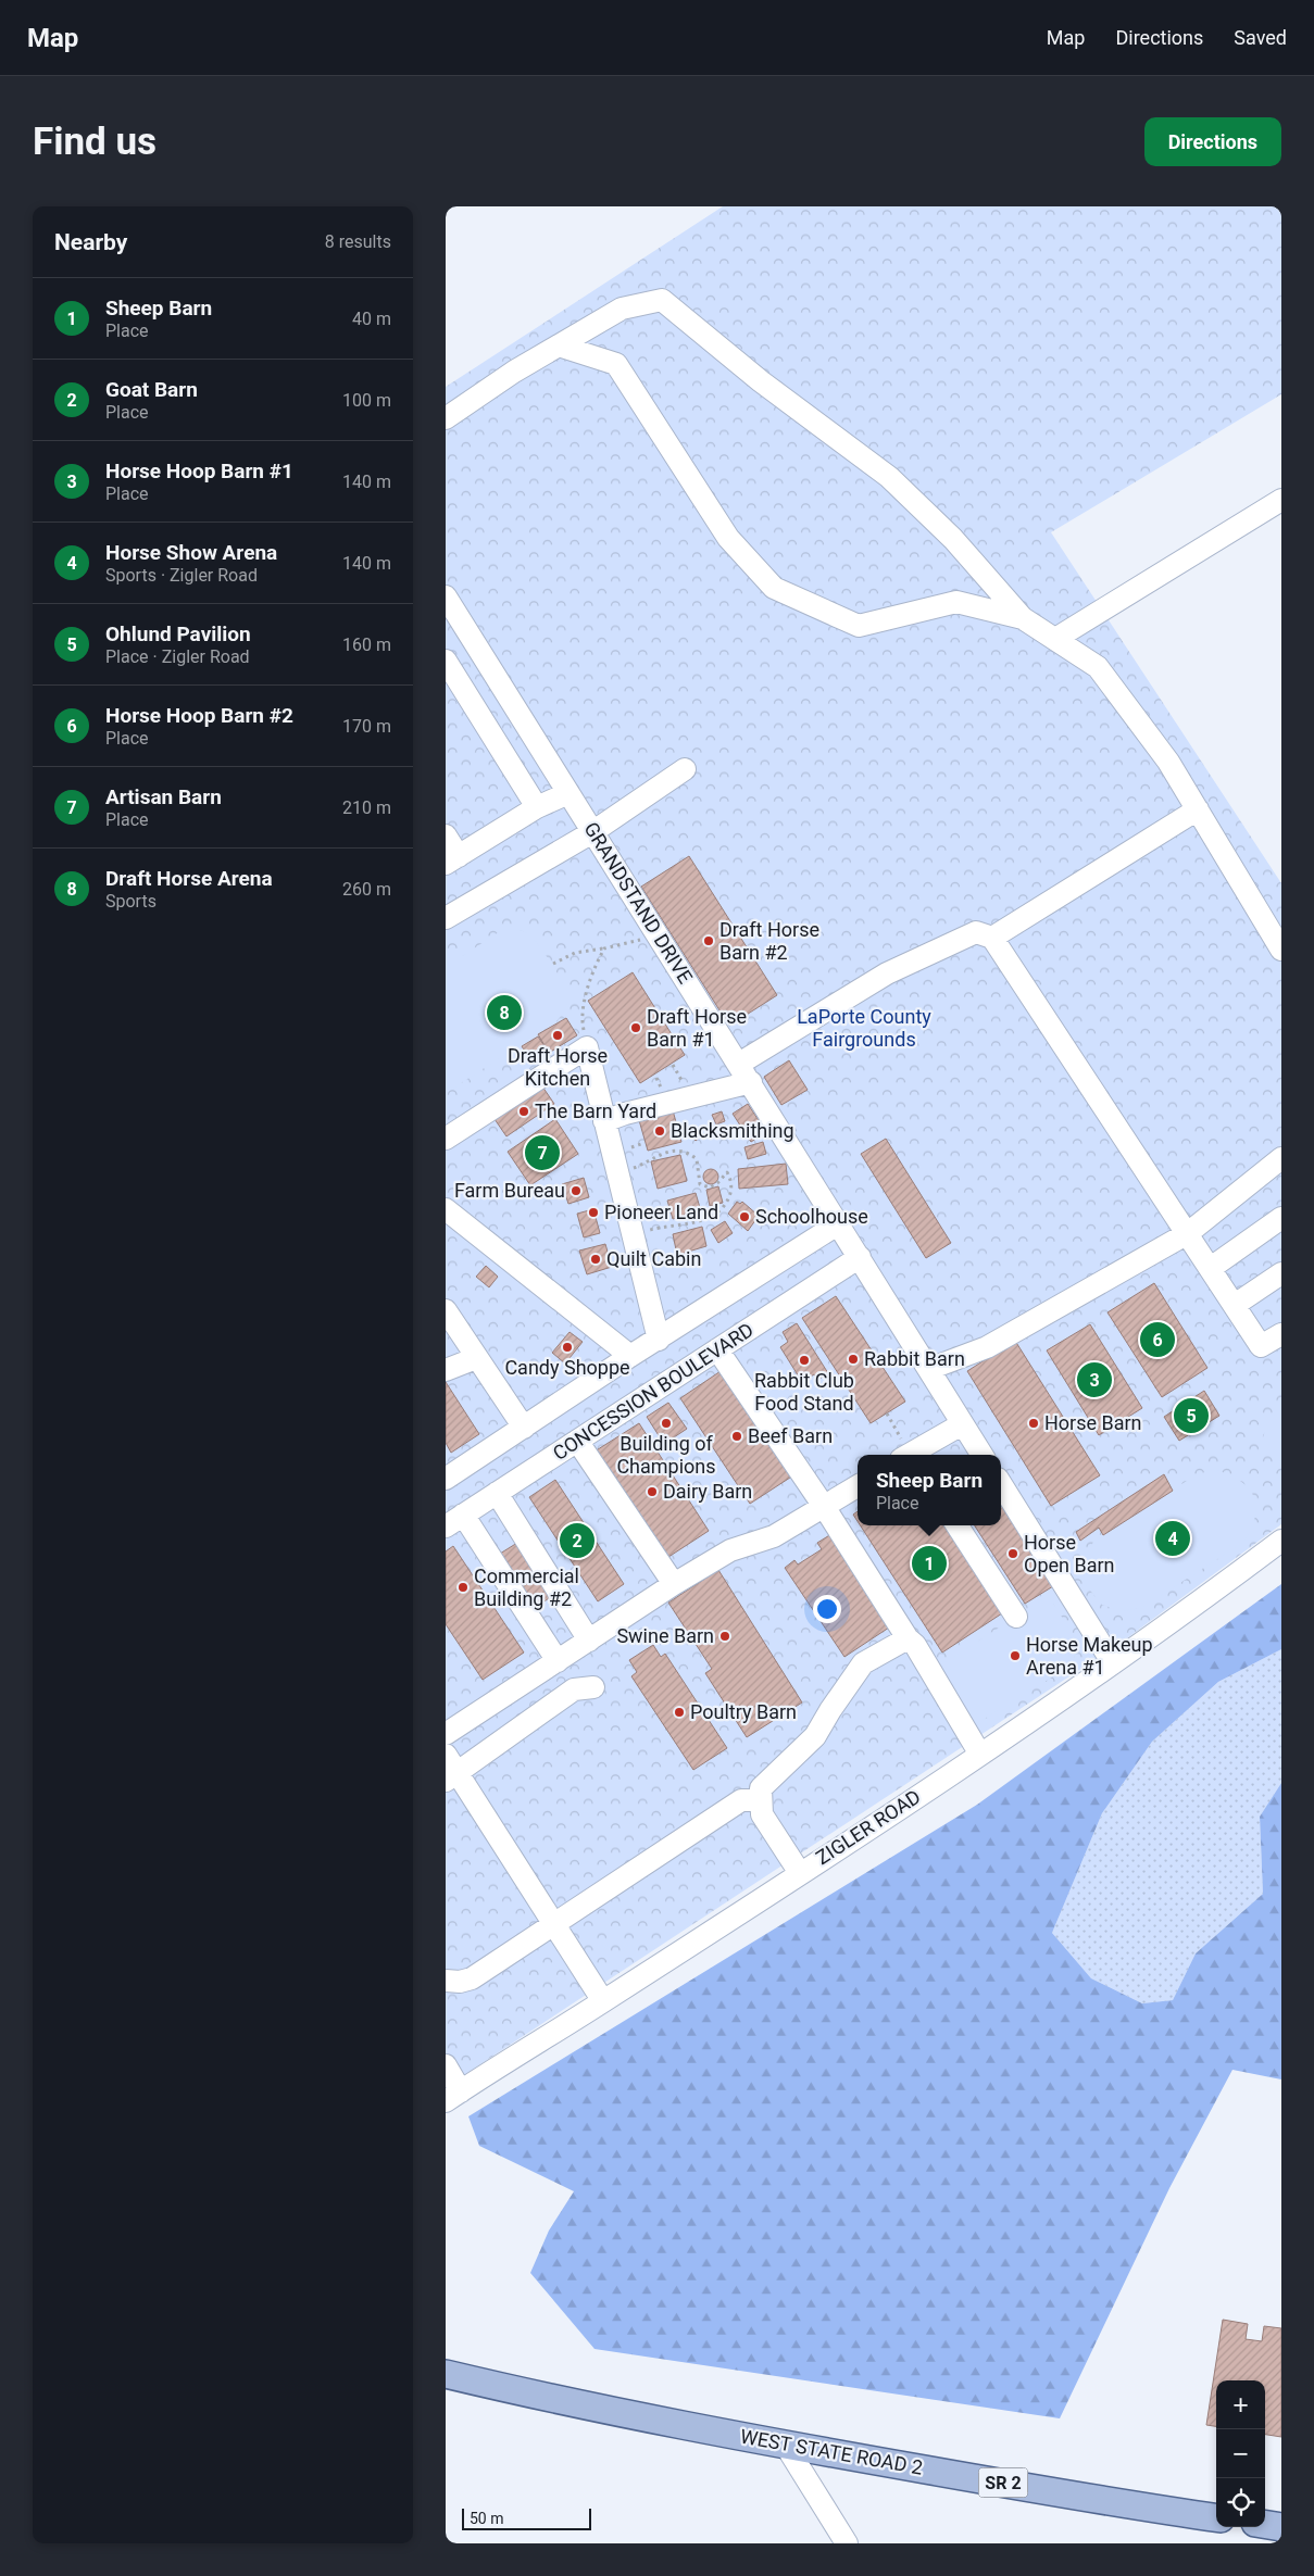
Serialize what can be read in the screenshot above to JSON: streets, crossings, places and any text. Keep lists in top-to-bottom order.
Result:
{
  "streets": {
    "main road": ["WEST STATE ROAD 2", "SR 2"],
    "street": ["GRANDSTAND DRIVE", "CONCESSION BOULEVARD", "ZIGLER ROAD"]
  },
  "crossings": [
    ["GRANDSTAND DRIVE", "CONCESSION BOULEVARD"]
  ],
  "parks": ["LaPorte County Fairgrounds"],
  "places": [
    "Draft Horse Barn #2",
    "Draft Horse Barn #1",
    "Draft Horse Kitchen",
    "The Barn Yard",
    "Blacksmithing",
    "Farm Bureau",
    "Pioneer Land",
    "Schoolhouse",
    "Quilt Cabin",
    "Candy Shoppe",
    "Rabbit Barn",
    "Rabbit Club Food Stand",
    "Building of Champions",
    "Horse Barn",
    "Beef Barn",
    "Dairy Barn",
    "Horse Open Barn",
    "Commercial Building #2",
    "Swine Barn",
    "Horse Makeup Arena #1",
    "Poultry Barn"
  ],
  "scale_bar": "50 m",
  "page": {
    "header": "Map",
    "nav": ["Map", "Directions", "Saved"],
    "buttons": "Directions",
    "title": "Find us",
    "heading": ["Nearby", "8 results"],
    "list": [
      {
        "mark": "1",
        "name": "Sheep Barn",
        "note": "Place",
        "value": "40 m"
      },
      {
        "mark": "2",
        "name": "Goat Barn",
        "note": "Place",
        "value": "100 m"
      },
      {
        "mark": "3",
        "name": "Horse Hoop Barn #1",
        "note": "Place",
        "value": "140 m"
      },
      {
        "mark": "4",
        "name": "Horse Show Arena",
        "note": "Sports · Zigler Road",
        "value": "140 m"
      },
      {
        "mark": "5",
        "name": "Ohlund Pavilion",
        "note": "Place · Zigler Road",
        "value": "160 m"
      },
      {
        "mark": "6",
        "name": "Horse Hoop Barn #2",
        "note": "Place",
        "value": "170 m"
      },
      {
        "mark": "7",
        "name": "Artisan Barn",
        "note": "Place",
        "value": "210 m"
      },
      {
        "mark": "8",
        "name": "Draft Horse Arena",
        "note": "Sports",
        "value": "260 m"
      }
    ],
    "pins": [
      "8",
      "7",
      "6",
      "3",
      "5",
      "4",
      "2",
      "1"
    ],
    "popup": ["Sheep Barn", "Place"],
    "map_buttons": ["+", "−"],
    "scale": "50 m"
  }
}
